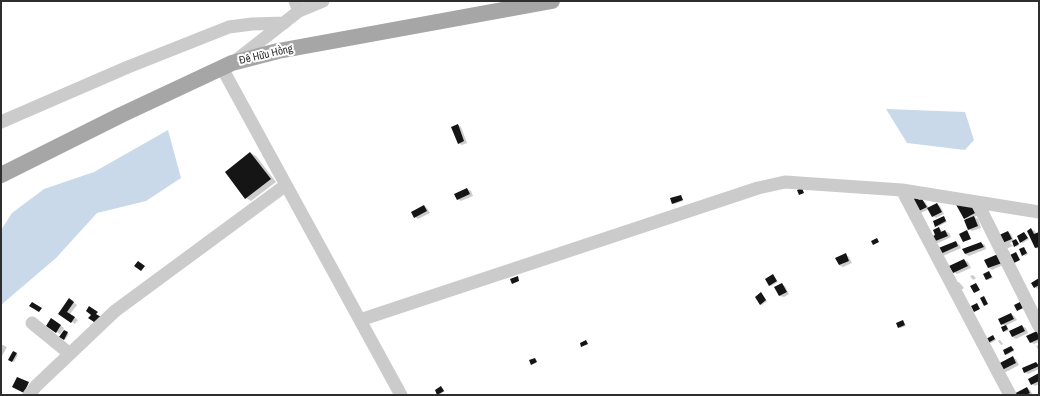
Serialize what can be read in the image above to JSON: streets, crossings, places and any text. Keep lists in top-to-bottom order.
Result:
{
  "streets": {
    "main road": ["Đê Hữu Hồng"]
  }
}
